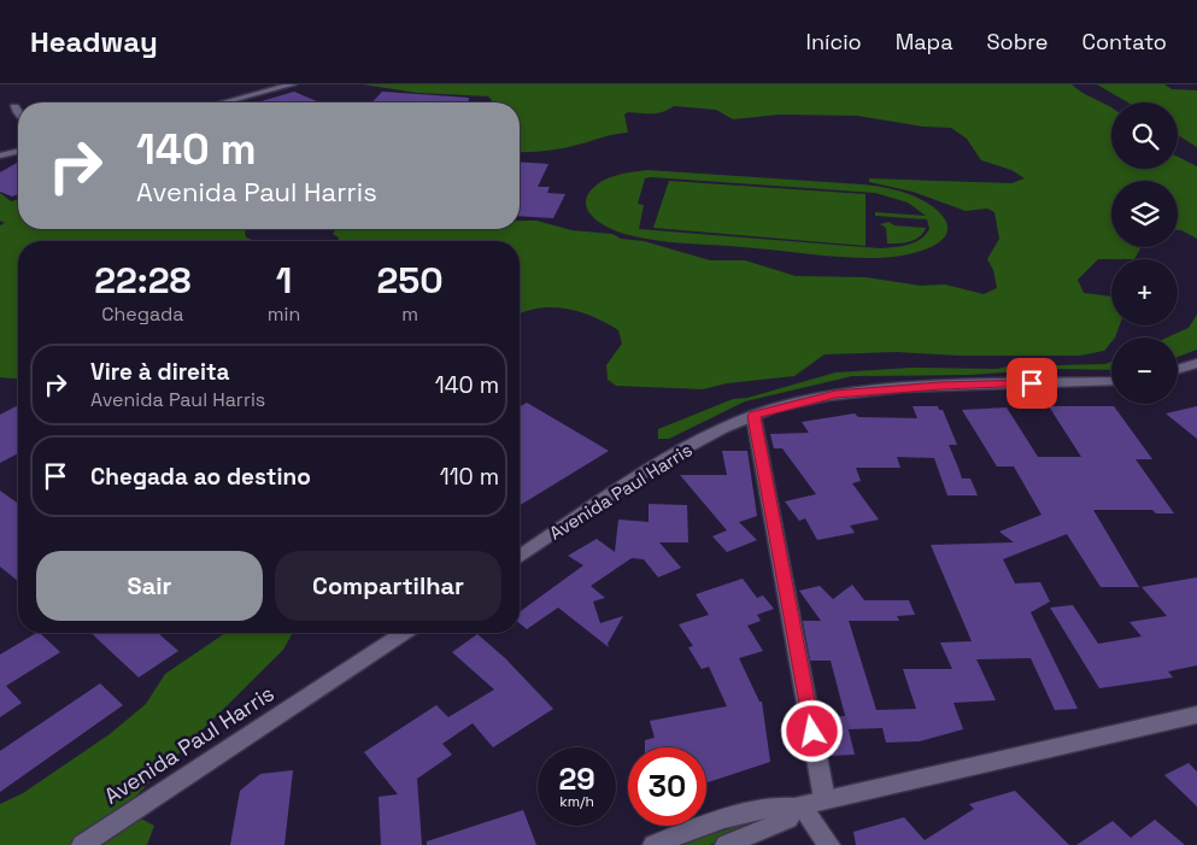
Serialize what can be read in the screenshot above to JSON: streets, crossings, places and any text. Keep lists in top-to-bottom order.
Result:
{
  "streets": {
    "main road": ["Avenida Paul Harris"]
  },
  "page": {
    "header": "Headway",
    "nav": [
      "Início",
      "Mapa",
      "Sobre",
      "Contato"
    ],
    "map_buttons": ["+", "−"],
    "turn": ["140 m", "Avenida Paul Harris"],
    "eta": [
      "22:28",
      "Chegada",
      "1",
      "min",
      "250",
      "m"
    ],
    "list": [
      {
        "name": "Vire à direita",
        "note": "Avenida Paul Harris",
        "value": "140 m"
      },
      {
        "name": "Chegada ao destino",
        "value": "110 m"
      }
    ],
    "buttons": ["Sair", "Compartilhar"],
    "speed": "29 km/h",
    "limit": "30"
  }
}
